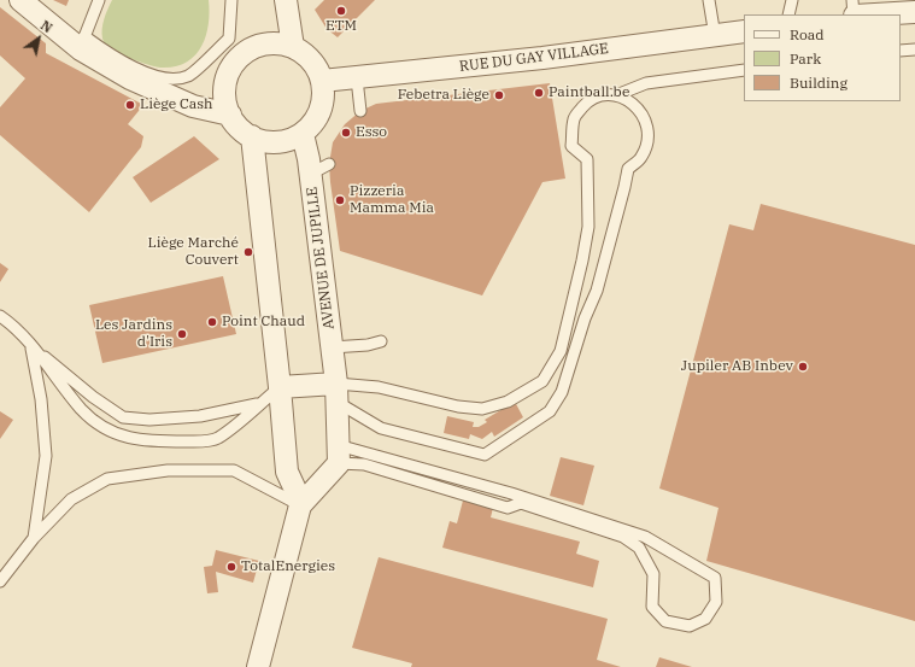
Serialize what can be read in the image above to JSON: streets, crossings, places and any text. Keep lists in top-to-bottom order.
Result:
{
  "streets": {
    "street": ["RUE DU GAY VILLAGE", "AVENUE DE JUPILLE"]
  },
  "crossings": [
    ["RUE DU GAY VILLAGE", "AVENUE DE JUPILLE"]
  ],
  "places": [
    "ETM",
    "Paintball.be",
    "Febetra Liège",
    "Liège Cash",
    "Esso",
    "Pizzeria Mamma Mia",
    "Liège Marché Couvert",
    "Point Chaud",
    "Les Jardins d'Iris",
    "Jupiler AB Inbev",
    "TotalEnergies"
  ],
  "legend": ["Road", "Park", "Building"],
  "north": "top right"
}
